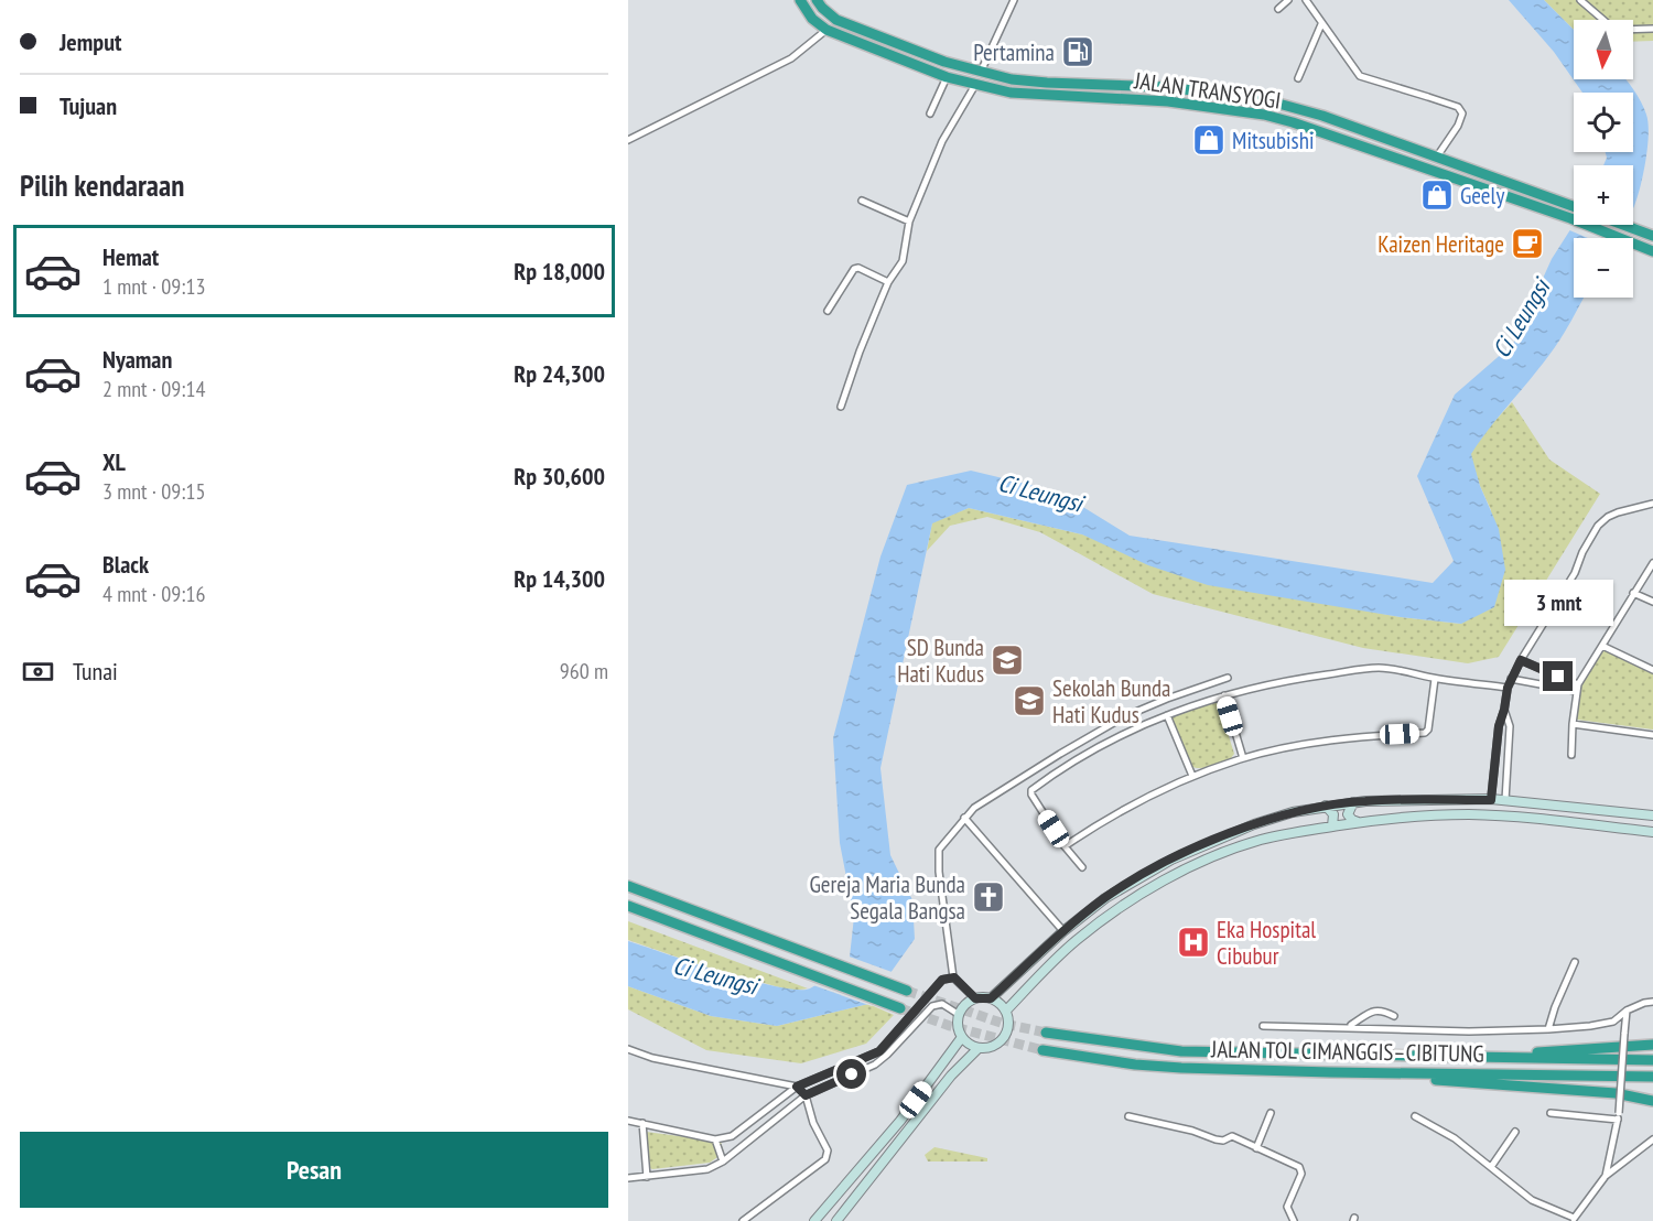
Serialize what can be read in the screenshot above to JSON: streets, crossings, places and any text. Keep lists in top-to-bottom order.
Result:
{
  "streets": {
    "highway": ["JALAN TRANSYOGI", "JALAN TOL CIMANGGIS–CIBITUNG"]
  },
  "water": ["Ci Leungsi"],
  "places": {
    "fuel station": ["Pertamina"],
    "shop": ["Mitsubishi", "Geely"],
    "cafe": ["Kaizen Heritage"],
    "school or university": ["SD Bunda Hati Kudus", "Sekolah Bunda Hati Kudus"],
    "church": ["Gereja Maria Bunda Segala Bangsa"],
    "hospital": ["Eka Hospital Cibubur"]
  },
  "north": "bottom",
  "page": {
    "banner": ["Jemput", "Tujuan"],
    "map_buttons": ["+", "−"],
    "heading": "Pilih kendaraan",
    "list": [
      {
        "name": "Hemat",
        "note": "1 mnt · 09:13",
        "value": "Rp 18,000"
      },
      {
        "name": "Nyaman",
        "note": "2 mnt · 09:14",
        "value": "Rp 24,300"
      },
      {
        "name": "XL",
        "note": "3 mnt · 09:15",
        "value": "Rp 30,600"
      },
      {
        "name": "Black",
        "note": "4 mnt · 09:16",
        "value": "Rp 14,300"
      }
    ],
    "bubble": "3 mnt",
    "pay": ["Tunai", "960 m"],
    "buttons": "Pesan"
  }
}
